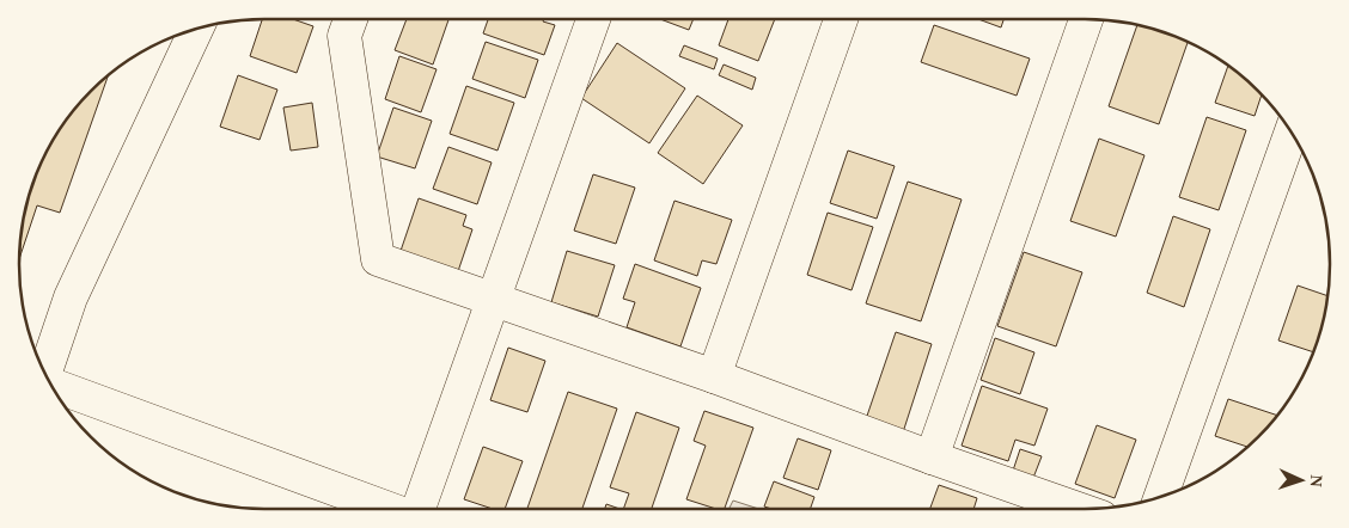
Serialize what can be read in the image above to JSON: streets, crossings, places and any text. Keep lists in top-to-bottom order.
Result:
{
  "north": "right"
}
